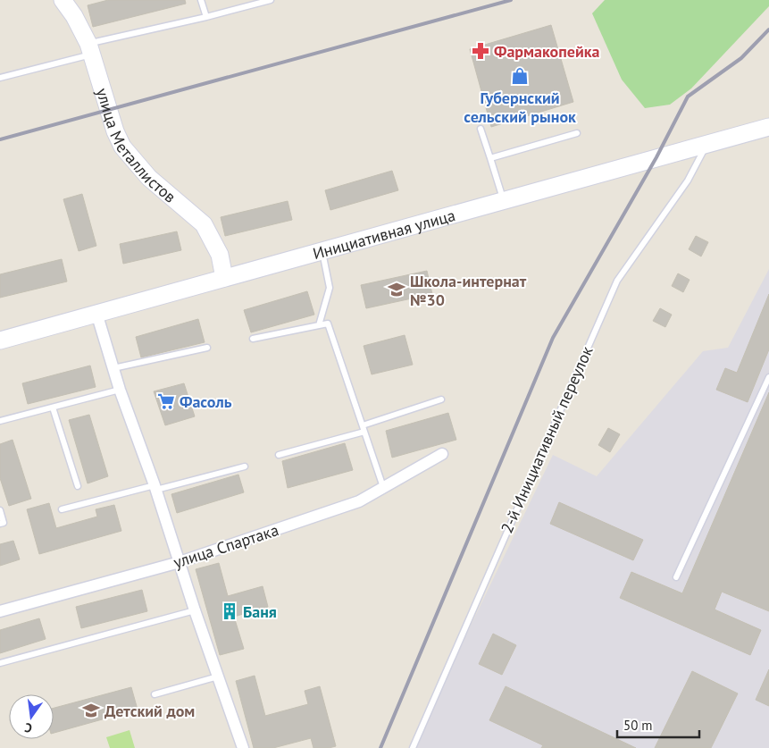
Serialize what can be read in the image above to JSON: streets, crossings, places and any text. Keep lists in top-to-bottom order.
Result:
{
  "streets": {
    "main road": ["улица Металлистов", "Инициативная улица"],
    "street": ["улица Спартака"],
    "lane": ["2-й Инициативный переулок"]
  },
  "crossings": [
    ["улица Металлистов", "Инициативная улица"],
    ["Инициативная улица", "2-й Инициативный переулок"]
  ],
  "places": {
    "pharmacy": ["Фармакопейка"],
    "shop": ["Губернский сельский рынок"],
    "school or university": ["Школа-интернат №30", "Детский дом"],
    "supermarket": ["Фасоль"],
    "building": ["Баня"]
  },
  "scale_bar": "50 m",
  "north": "bottom"
}
